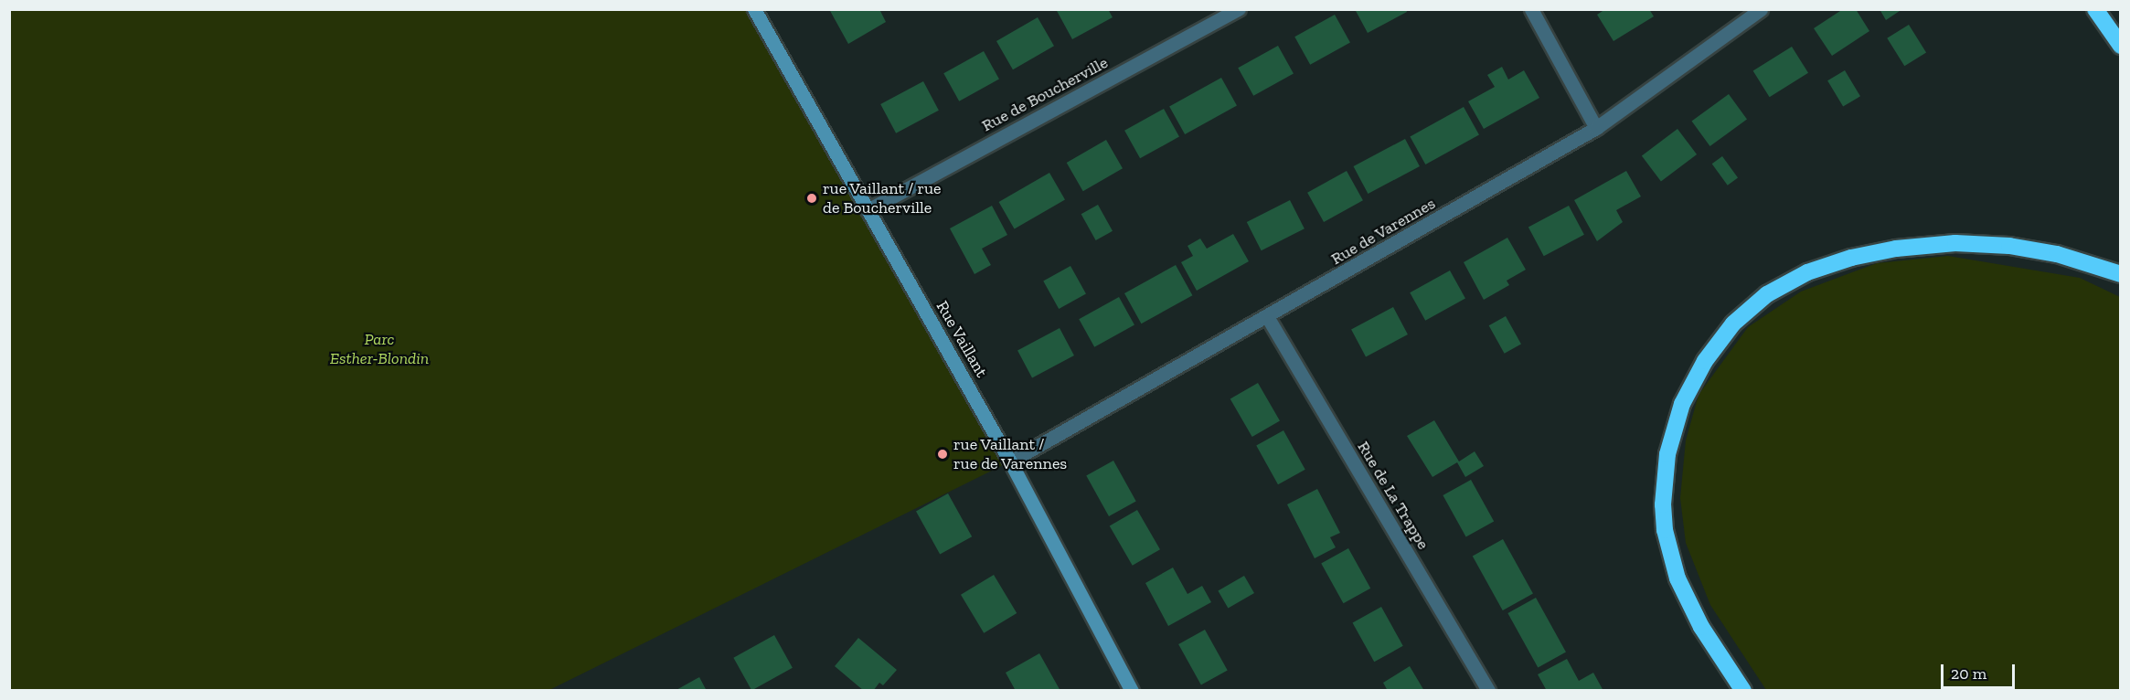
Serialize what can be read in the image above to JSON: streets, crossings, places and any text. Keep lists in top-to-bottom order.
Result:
{
  "streets": {
    "street": [
      "Rue de Boucherville",
      "Rue de Varennes",
      "Rue Vaillant",
      "Rue de La Trappe"
    ]
  },
  "crossings": [
    ["Rue de Boucherville", "Rue Vaillant"],
    ["Rue de Varennes", "Rue Vaillant"],
    ["Rue de Varennes", "Rue de La Trappe"]
  ],
  "parks": ["Parc Esther-Blondin"],
  "places": ["rue Vaillant / rue de Boucherville", "rue Vaillant / rue de Varennes"],
  "scale_bar": "20 m"
}
